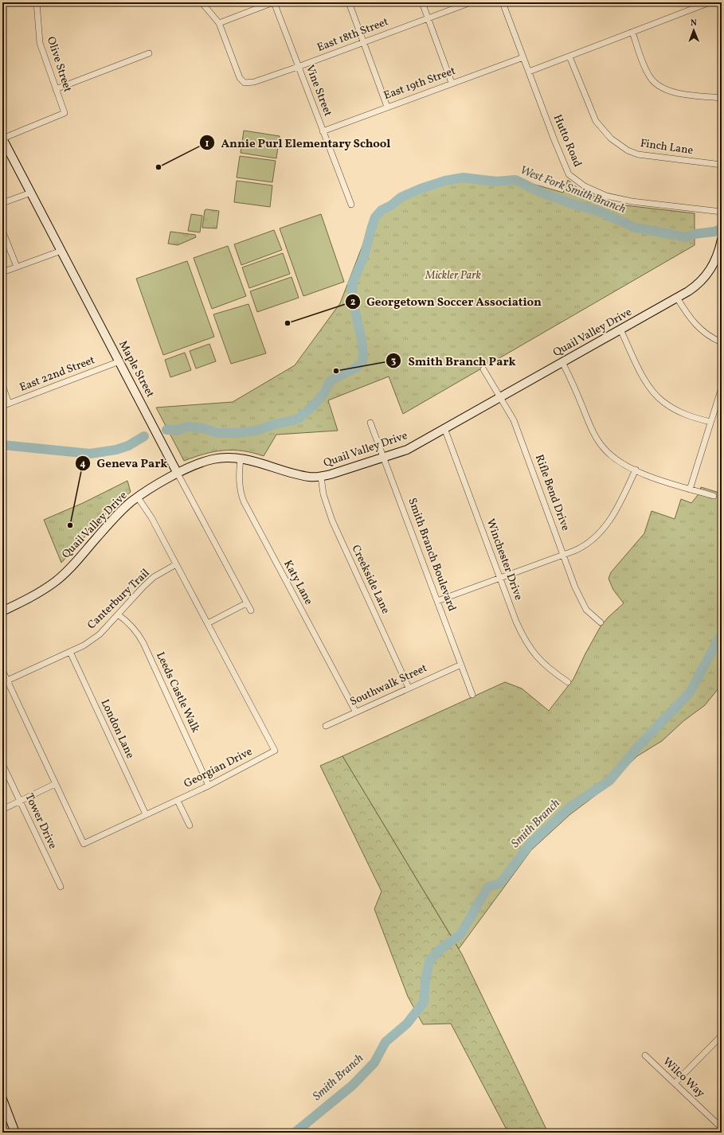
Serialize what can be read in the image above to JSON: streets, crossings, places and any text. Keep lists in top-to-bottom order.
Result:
{
  "streets": {
    "street": [
      "East 18th Street",
      "Olive Street",
      "East 19th Street",
      "Vine Street",
      "Hutto Road",
      "Finch Lane",
      "Quail Valley Drive",
      "Maple Street",
      "East 22nd Street",
      "Rifle Bend Drive",
      "Smith Branch Boulevard",
      "Winchester Drive",
      "Creekside Lane",
      "Katy Lane",
      "Canterbury Trail",
      "Southwalk Street",
      "Leeds Castle Walk",
      "London Lane",
      "Georgian Drive",
      "Tower Drive",
      "Wilco Way"
    ]
  },
  "crossings": [
    ["East 18th Street", "Vine Street"],
    ["Olive Street", "Maple Street"],
    ["East 19th Street", "Vine Street"],
    ["East 19th Street", "Hutto Road"],
    ["Quail Valley Drive", "Maple Street"],
    ["Quail Valley Drive", "Rifle Bend Drive"],
    ["Quail Valley Drive", "Smith Branch Boulevard"],
    ["Quail Valley Drive", "Winchester Drive"],
    ["Quail Valley Drive", "Creekside Lane"],
    ["Quail Valley Drive", "Katy Lane"],
    ["Quail Valley Drive", "Georgian Drive"],
    ["Maple Street", "East 22nd Street"],
    ["Smith Branch Boulevard", "Southwalk Street"],
    ["Creekside Lane", "Southwalk Street"],
    ["Katy Lane", "Southwalk Street"],
    ["Canterbury Trail", "Leeds Castle Walk"],
    ["Canterbury Trail", "London Lane"],
    ["Canterbury Trail", "Georgian Drive"],
    ["Leeds Castle Walk", "Georgian Drive"],
    ["London Lane", "Georgian Drive"]
  ],
  "water": ["West Fork Smith Branch", "Smith Branch"],
  "parks": ["Mickler Park"],
  "places": [
    "Annie Purl Elementary School",
    "Georgetown Soccer Association",
    "Smith Branch Park",
    "Geneva Park"
  ],
  "north": "top"
}
